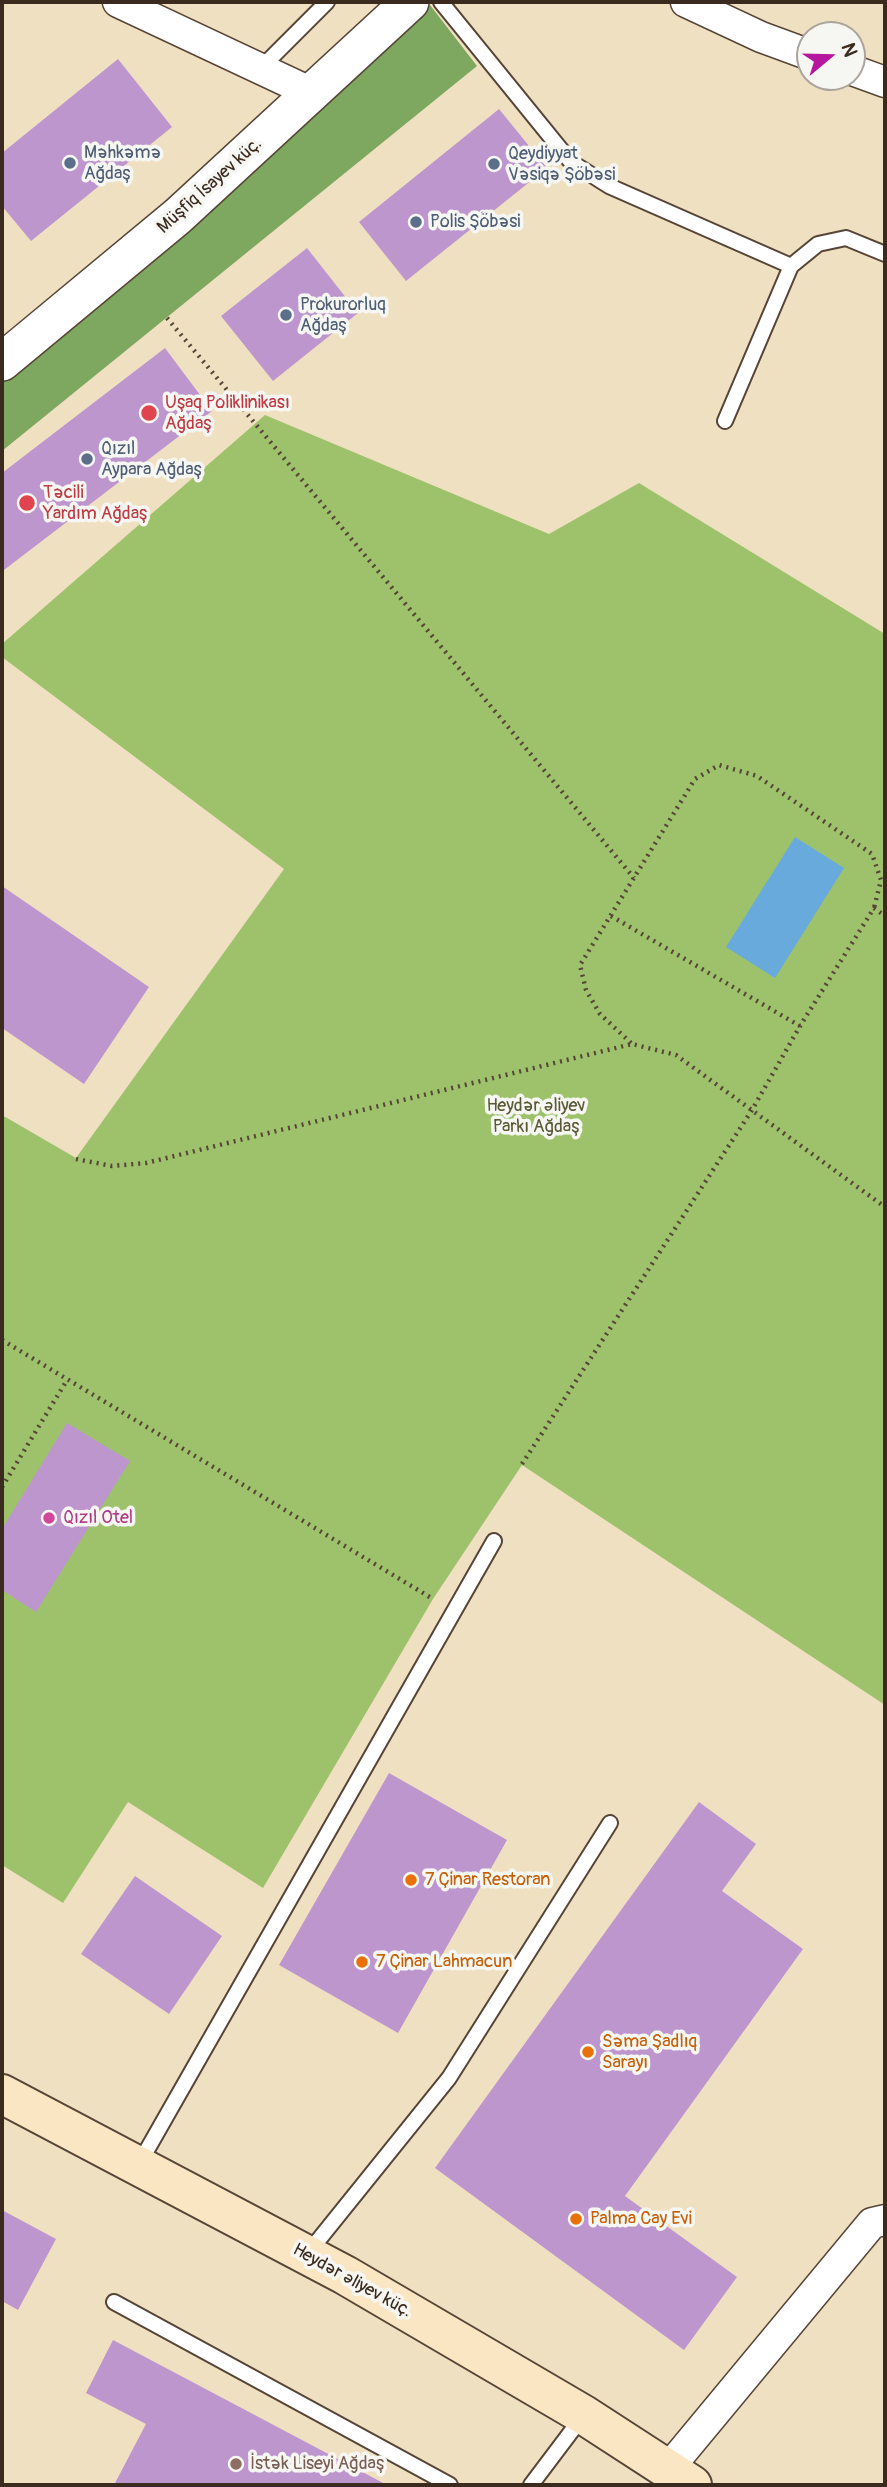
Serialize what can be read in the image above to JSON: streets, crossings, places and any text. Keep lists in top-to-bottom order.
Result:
{
  "streets": {
    "main road": ["Heydər Əliyev küç."],
    "street": ["Müşfiq İsayev küç."]
  },
  "parks": ["Heydər Əliyev Parkı Ağdaş"],
  "places": [
    "Məhkəmə Ağdaş",
    "Qeydiyyat Vəsiqə Şöbəsi",
    "Polis Şöbəsi",
    "Prokurorluq Ağdaş",
    "Uşaq Poliklinikası Ağdaş",
    "Qızıl Aypara Ağdaş",
    "Təcili Yardım Ağdaş",
    "Qızıl Otel",
    "7 Çinar Restoran",
    "7 Çinar Lahmacun",
    "Səma Şadlıq Sarayı",
    "Palma Cay Evi",
    "İstək Liseyi Ağdaş"
  ],
  "north": "right"
}
